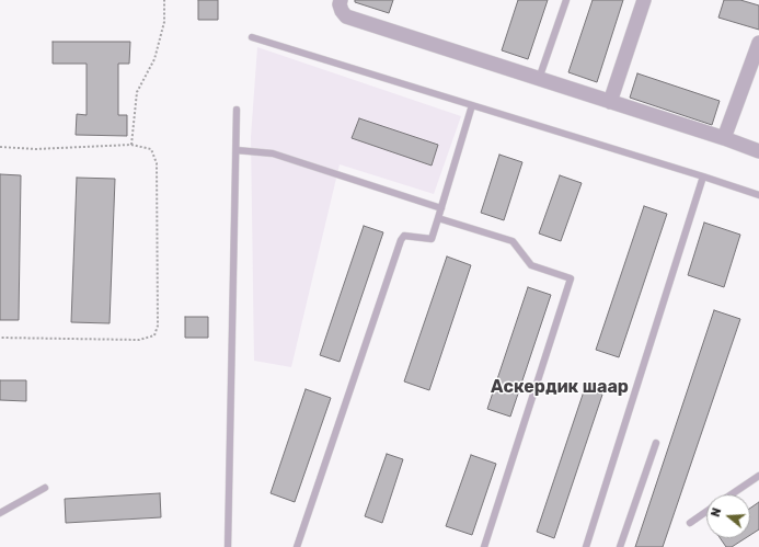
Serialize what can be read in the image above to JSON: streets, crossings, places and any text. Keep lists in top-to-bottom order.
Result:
{
  "districts": ["Аскердик шаар"],
  "north": "left"
}
